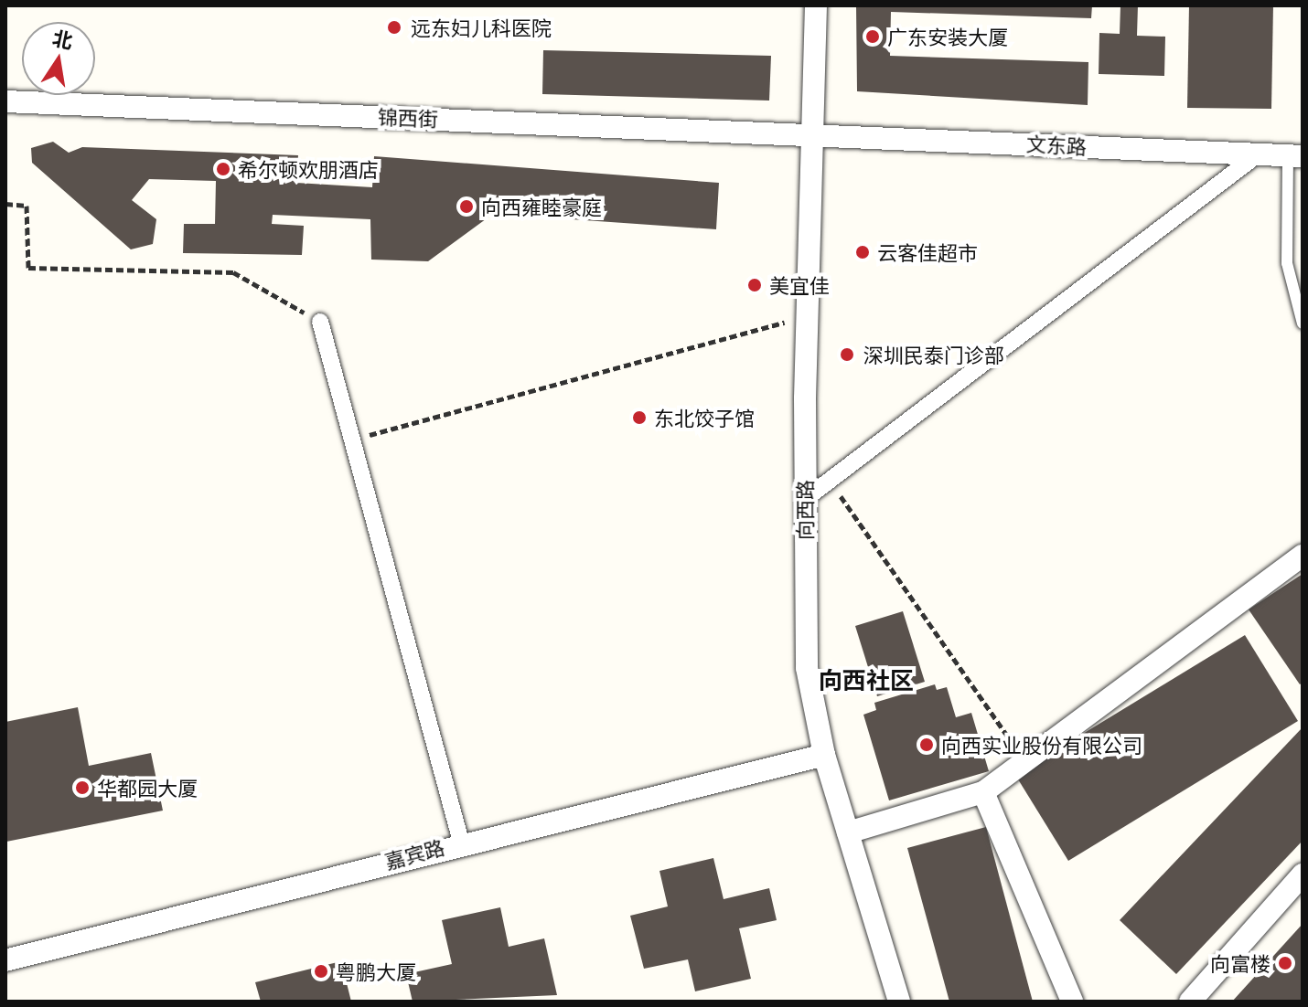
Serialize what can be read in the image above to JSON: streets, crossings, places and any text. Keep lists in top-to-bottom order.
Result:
{
  "streets": {
    "street": [
      "锦西街",
      "文东路",
      "向西路",
      "嘉宾路"
    ]
  },
  "crossings": [
    ["锦西街", "文东路"],
    ["锦西街", "向西路"],
    ["文东路", "向西路"],
    ["向西路", "嘉宾路"]
  ],
  "districts": ["向西社区"],
  "places": [
    "远东妇儿科医院",
    "广东安装大厦",
    "希尔顿欢朋酒店",
    "向西雍睦豪庭",
    "云客佳超市",
    "美宜佳",
    "深圳民泰门诊部",
    "东北饺子馆",
    "向西实业股份有限公司",
    "华都园大厦",
    "向富楼",
    "粤鹏大厦"
  ],
  "north": "top"
}
